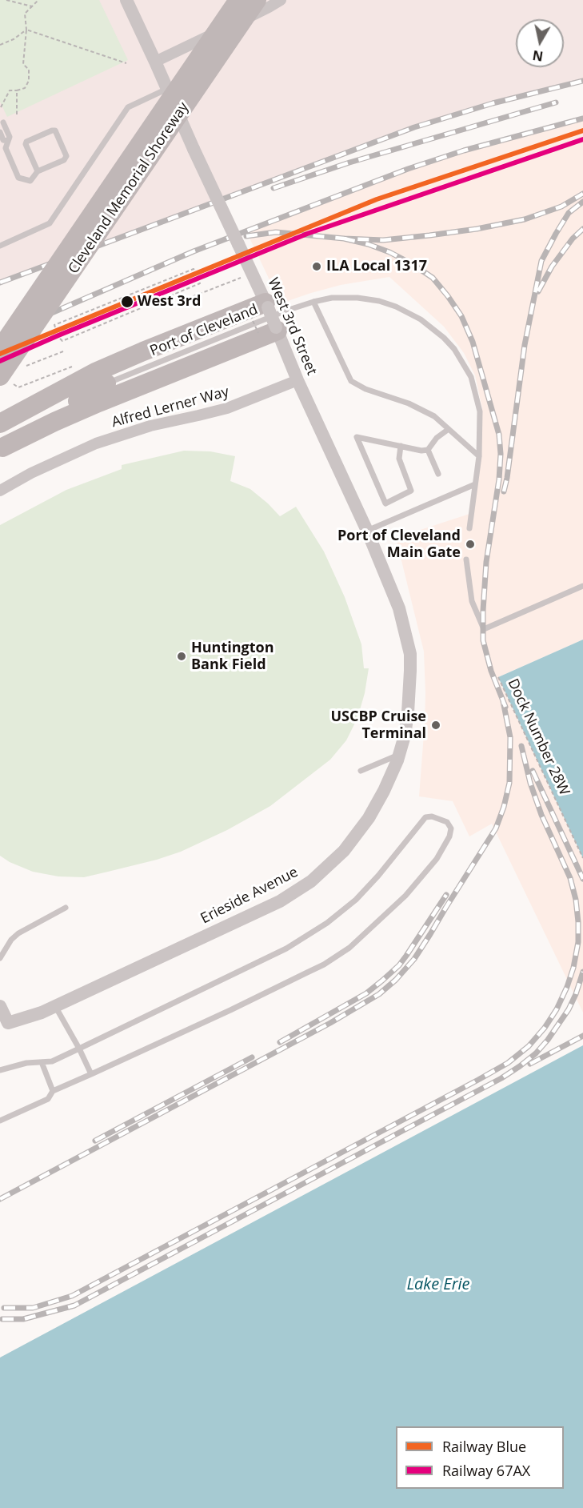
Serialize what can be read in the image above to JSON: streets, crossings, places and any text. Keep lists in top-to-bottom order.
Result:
{
  "streets": {
    "highway": ["Cleveland Memorial Shoreway"],
    "street": ["West 3rd Street", "Alfred Lerner Way", "Erieside Avenue"],
    "lane": ["Port of Cleveland"],
    "path": ["Dock Number 28W"]
  },
  "crossings": [
    ["West 3rd Street", "Alfred Lerner Way"],
    ["West 3rd Street", "Erieside Avenue"]
  ],
  "water": ["Lake Erie"],
  "places": [
    "ILA Local 1317",
    "West 3rd",
    "Port of Cleveland Main Gate",
    "Huntington Bank Field",
    "USCBP Cruise Terminal"
  ],
  "lines": ["rail line Blue", "rail line 67AX"],
  "legend": ["Railway Blue", "Railway 67AX"],
  "north": "bottom"
}
